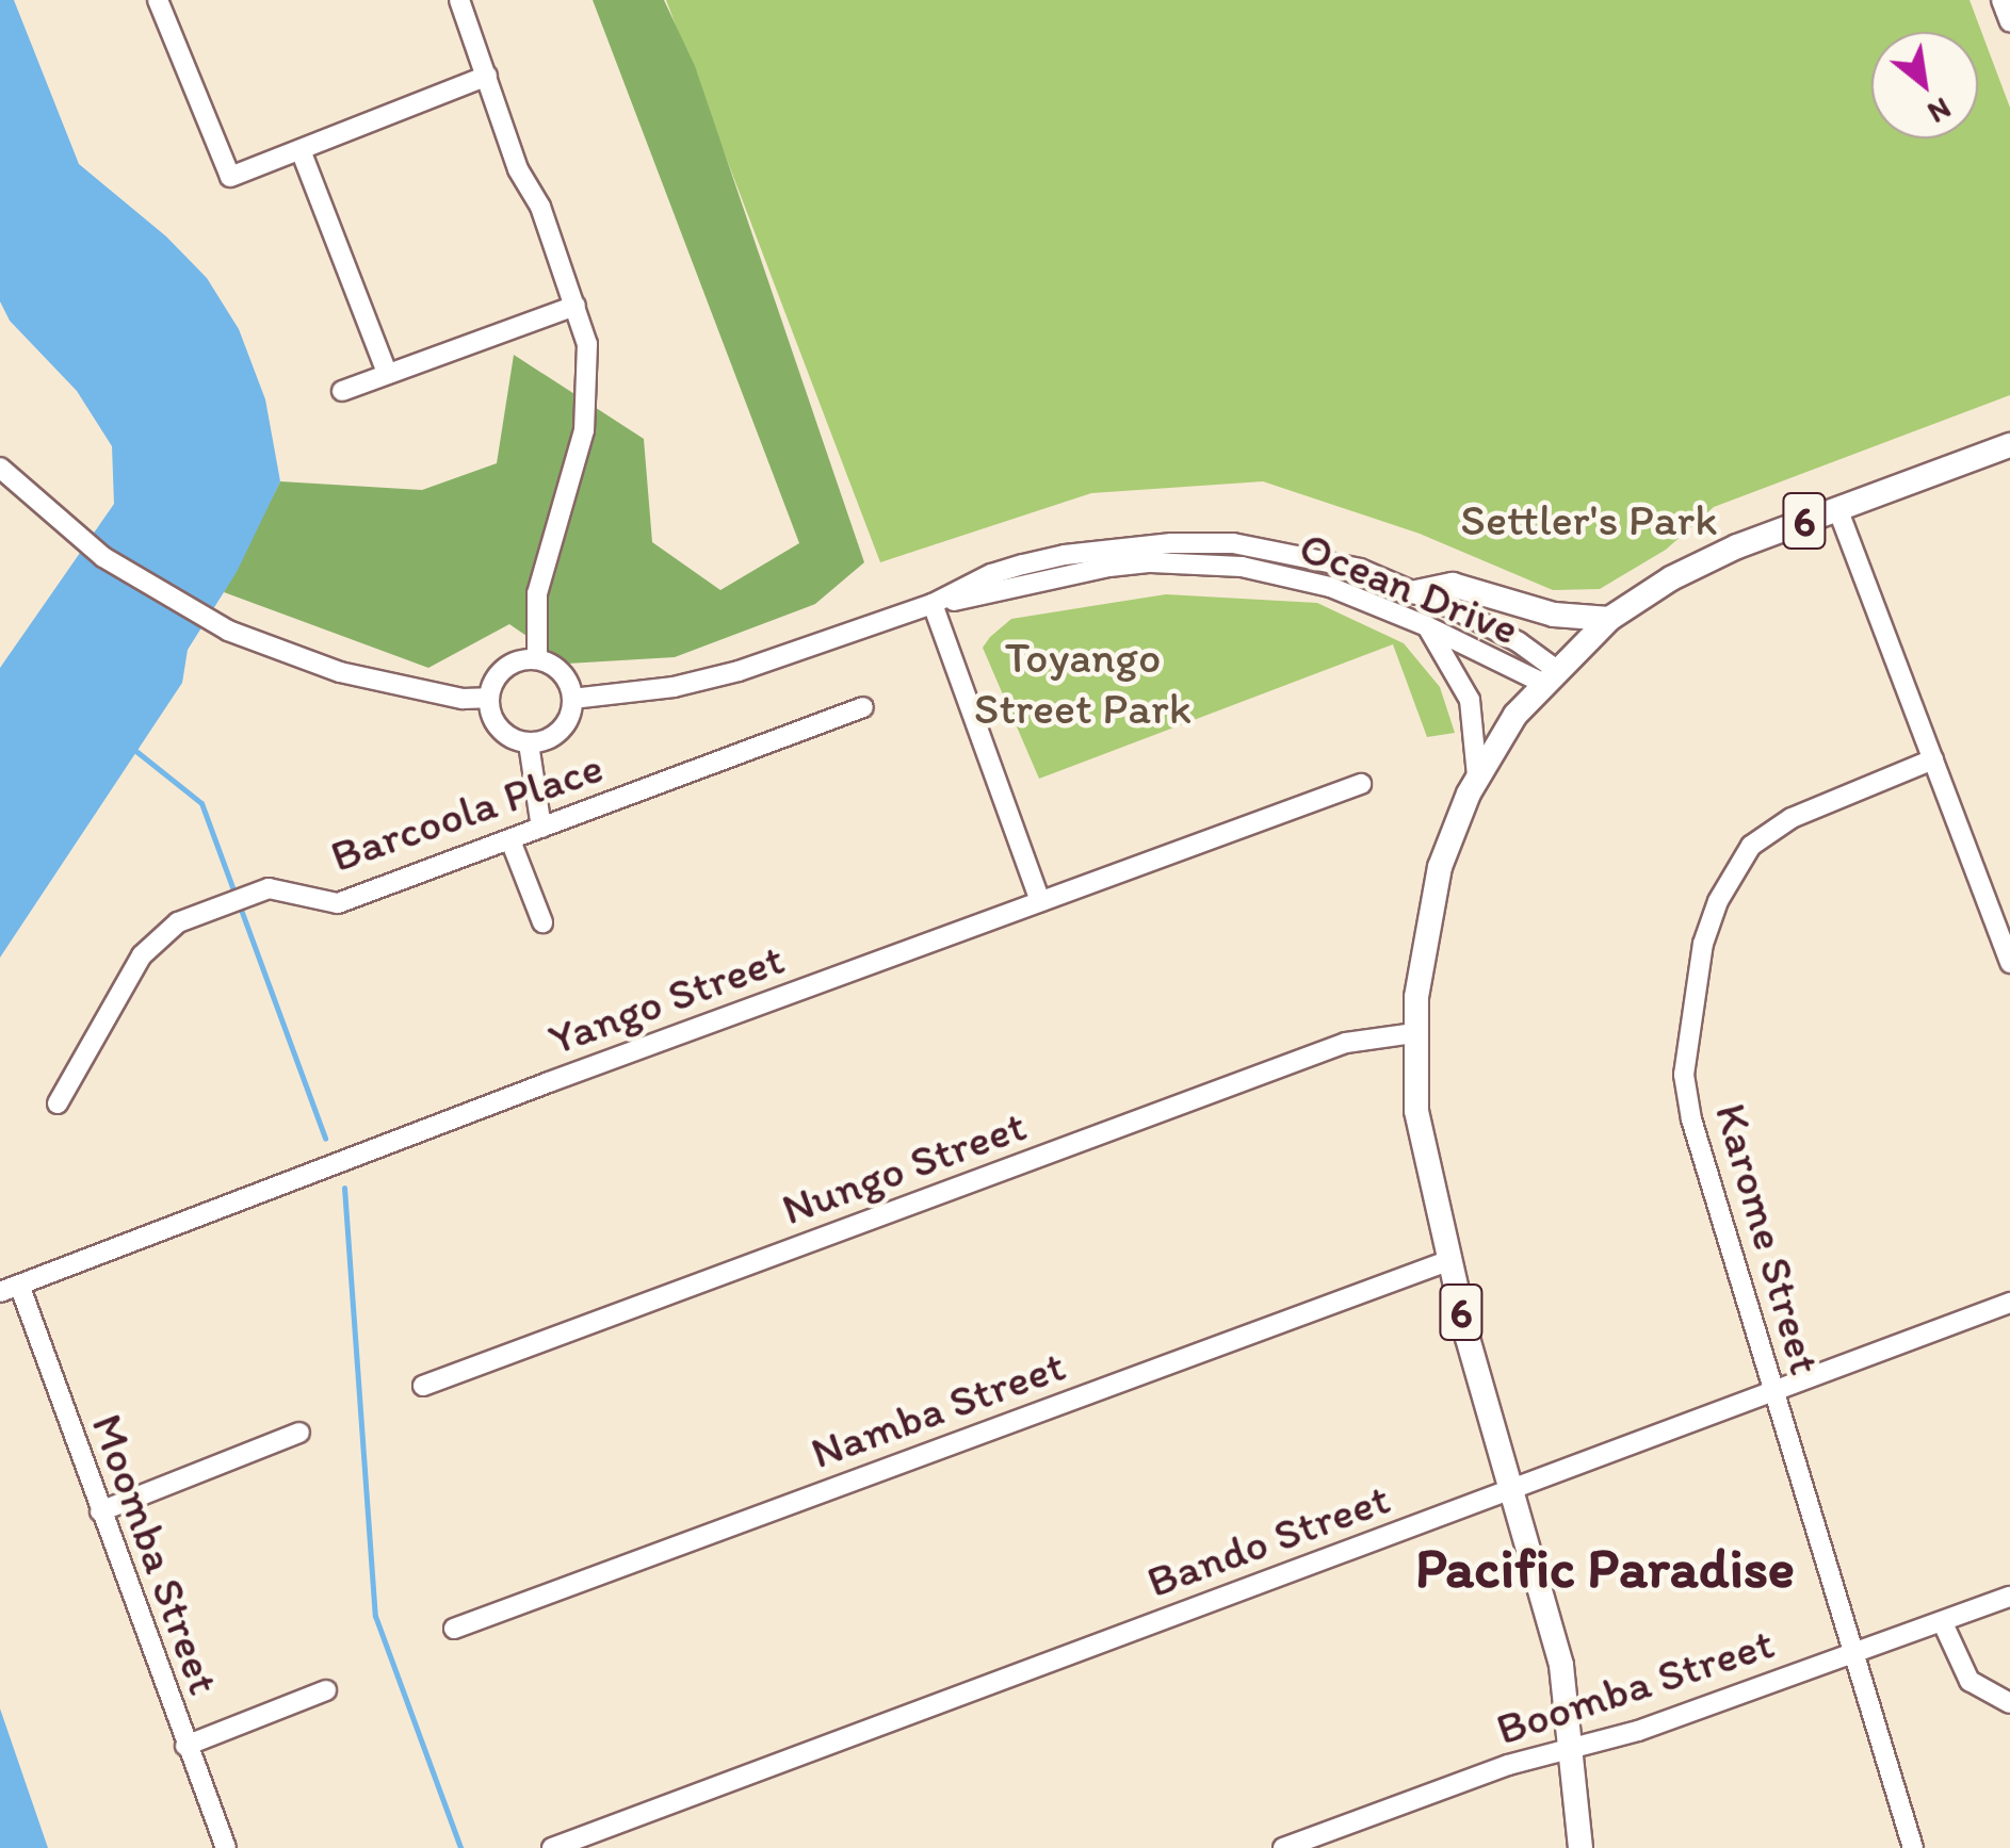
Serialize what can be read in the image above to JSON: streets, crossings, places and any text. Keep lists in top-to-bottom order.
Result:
{
  "streets": {
    "main road": ["6"],
    "street": [
      "Ocean Drive",
      "Barcoola Place",
      "Yango Street",
      "Nungo Street",
      "Karome Street",
      "Namba Street",
      "Bando Street",
      "Moomba Street",
      "Boomba Street"
    ]
  },
  "crossings": [
    ["6", "Ocean Drive"],
    ["6", "Nungo Street"],
    ["6", "Namba Street"],
    ["6", "Bando Street"],
    ["6", "Boomba Street"],
    ["Yango Street", "Moomba Street"],
    ["Karome Street", "Bando Street"],
    ["Karome Street", "Boomba Street"]
  ],
  "districts": ["Pacific Paradise"],
  "parks": ["Settler's Park", "Toyango Street Park"],
  "north": "bottom right"
}
